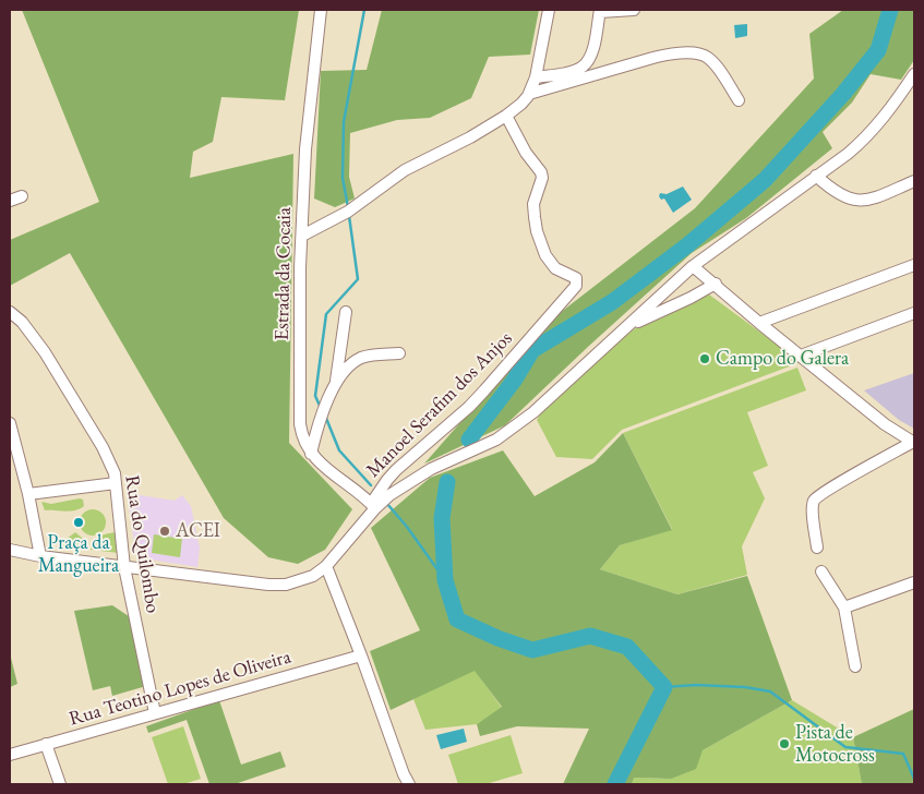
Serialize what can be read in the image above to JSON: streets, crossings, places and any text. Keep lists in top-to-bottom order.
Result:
{
  "streets": {
    "street": [
      "Estrada da Cocaia",
      "Manoel Serafim dos Anjos",
      "Rua do Quilombo",
      "Rua Teotino Lopes de Oliveira"
    ]
  },
  "crossings": [
    ["Estrada da Cocaia", "Manoel Serafim dos Anjos"],
    ["Rua do Quilombo", "Rua Teotino Lopes de Oliveira"]
  ],
  "places": [
    "Campo do Galera",
    "Praça da Mangueira",
    "ACEI",
    "Pista de Motocross"
  ]
}
